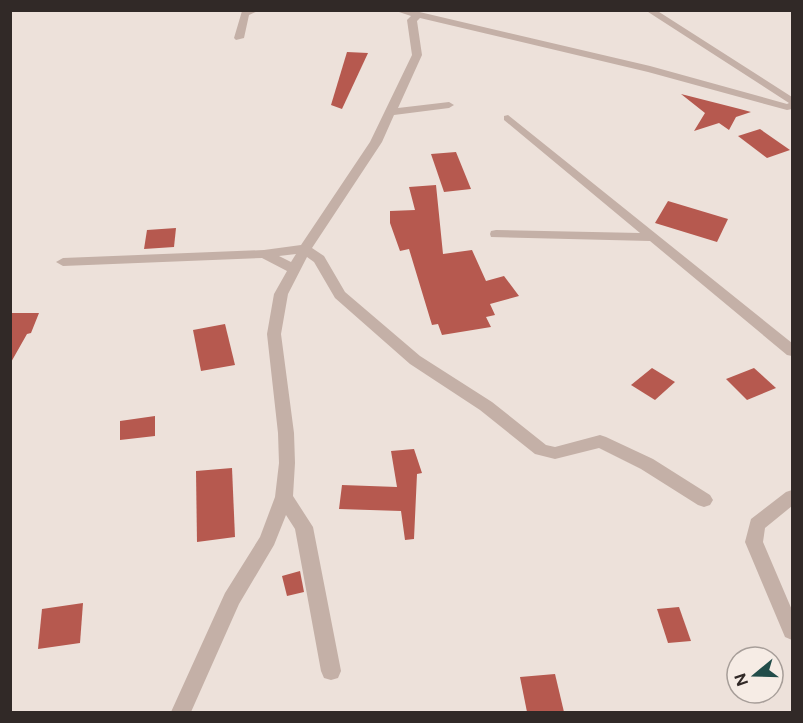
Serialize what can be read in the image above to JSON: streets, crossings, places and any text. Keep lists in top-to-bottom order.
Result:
{
  "north": "left"
}
